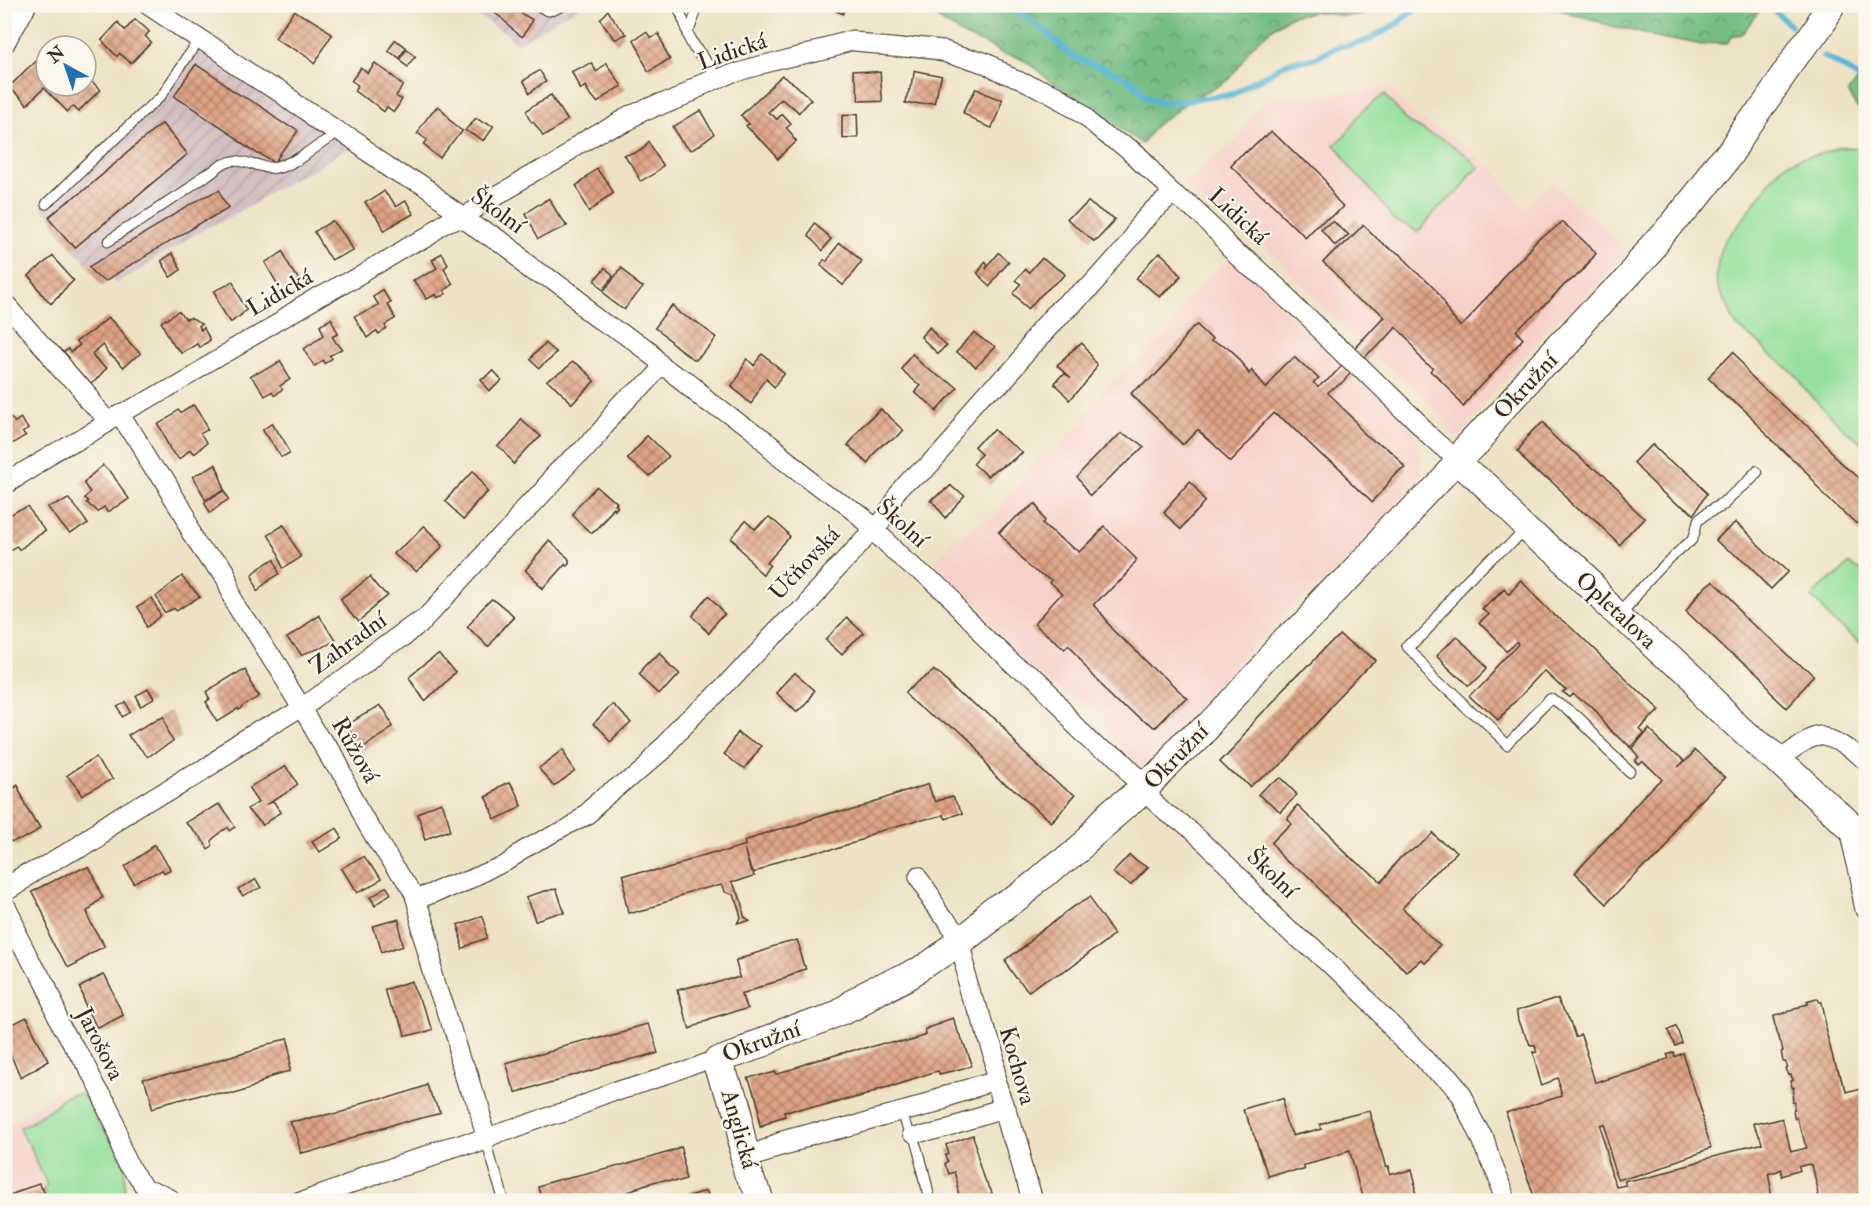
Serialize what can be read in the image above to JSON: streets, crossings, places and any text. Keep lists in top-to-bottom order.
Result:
{
  "streets": {
    "street": [
      "Lidická",
      "Školní",
      "Okružní",
      "Učňovská",
      "Opletalova",
      "Zahradní",
      "Růžová",
      "Jarošova",
      "Kochova",
      "Anglická"
    ]
  },
  "crossings": [
    ["Lidická", "Školní"],
    ["Lidická", "Okružní"],
    ["Lidická", "Učňovská"],
    ["Lidická", "Opletalova"],
    ["Lidická", "Růžová"],
    ["Školní", "Okružní"],
    ["Školní", "Učňovská"],
    ["Školní", "Zahradní"],
    ["Okružní", "Opletalova"],
    ["Okružní", "Růžová"],
    ["Okružní", "Kochova"],
    ["Okružní", "Anglická"],
    ["Učňovská", "Růžová"],
    ["Zahradní", "Růžová"]
  ],
  "north": "top left"
}
